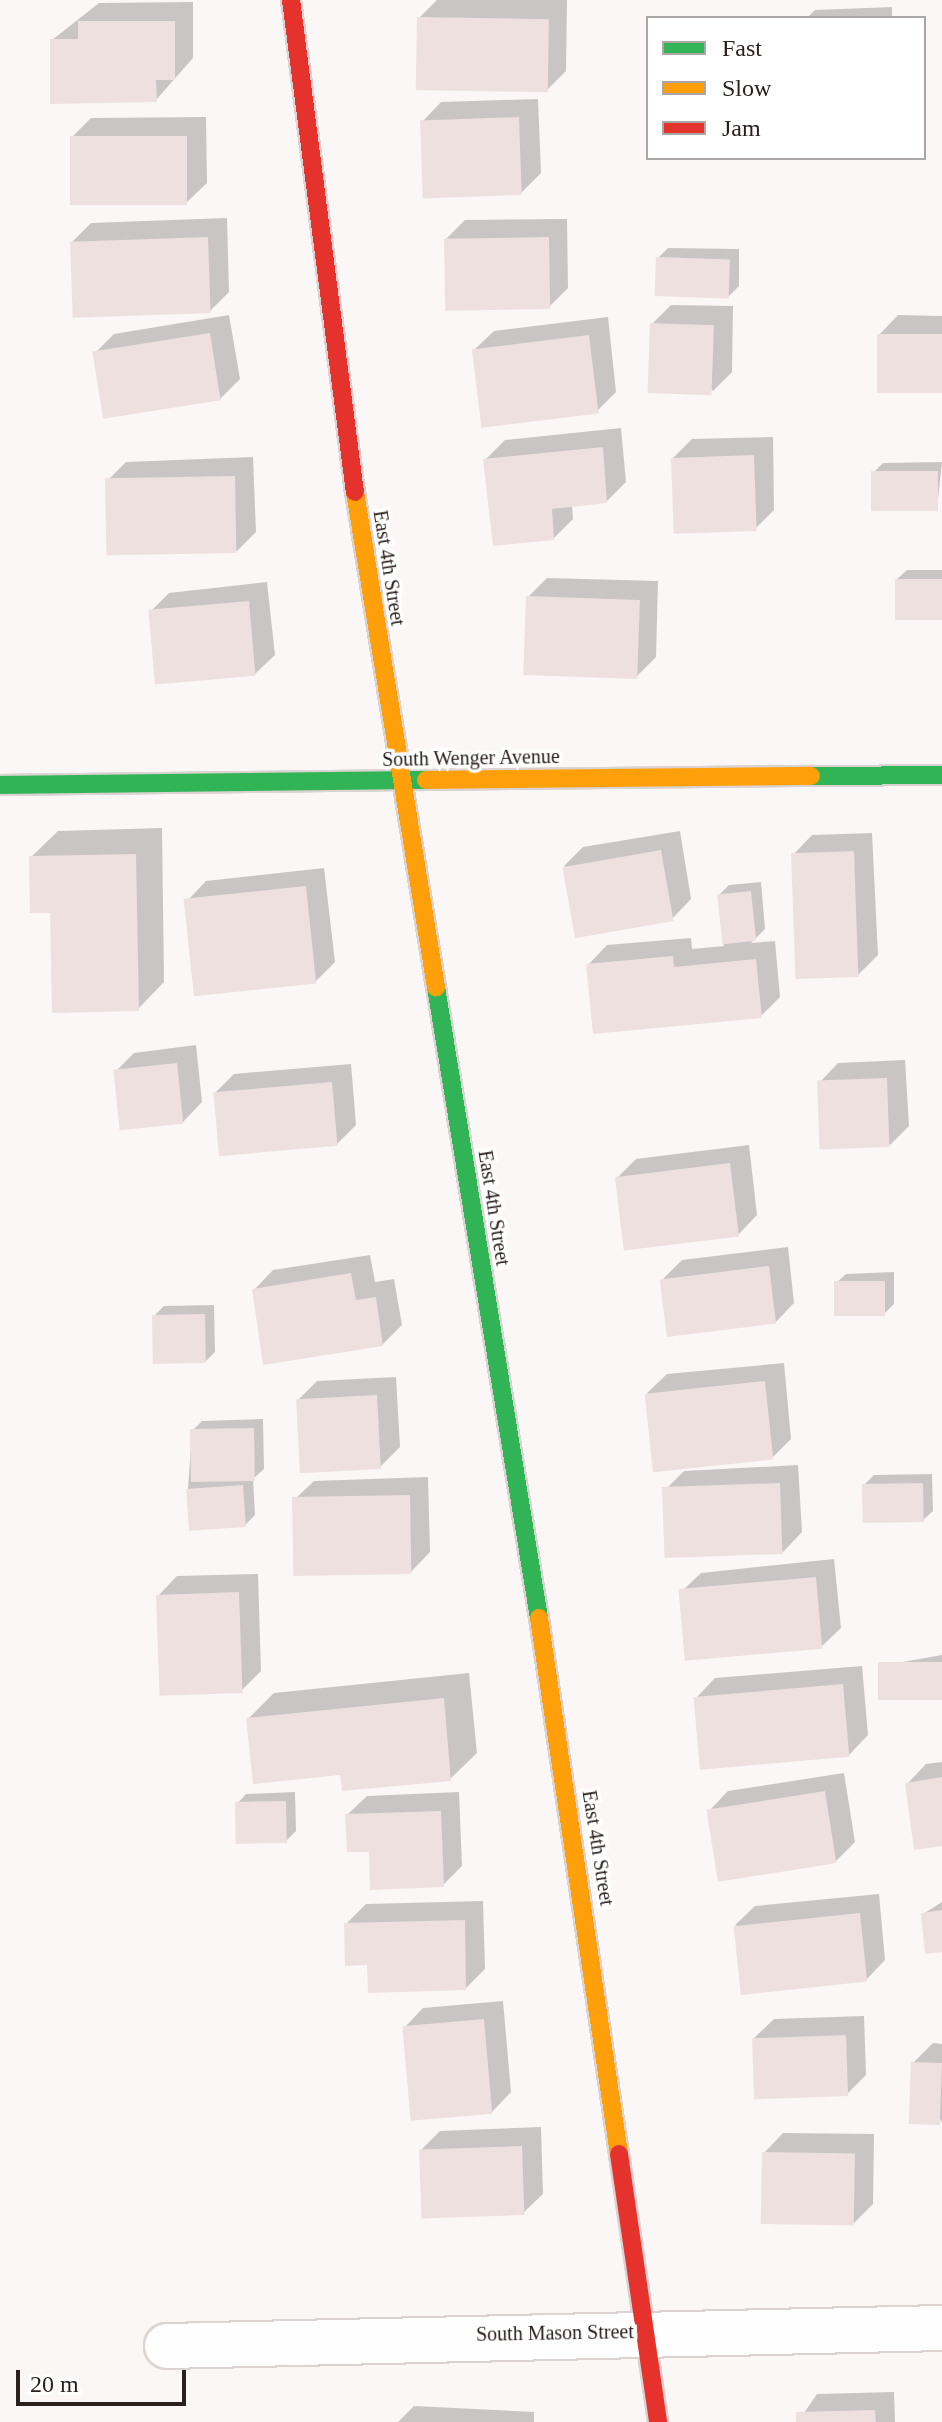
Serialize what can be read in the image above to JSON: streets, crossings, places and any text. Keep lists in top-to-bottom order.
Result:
{
  "streets": {
    "street": ["East 4th Street", "South Wenger Avenue", "South Mason Street"]
  },
  "crossings": [
    ["East 4th Street", "South Wenger Avenue"],
    ["East 4th Street", "South Mason Street"]
  ],
  "legend": ["Fast", "Slow", "Jam"],
  "scale_bar": "20 m"
}
